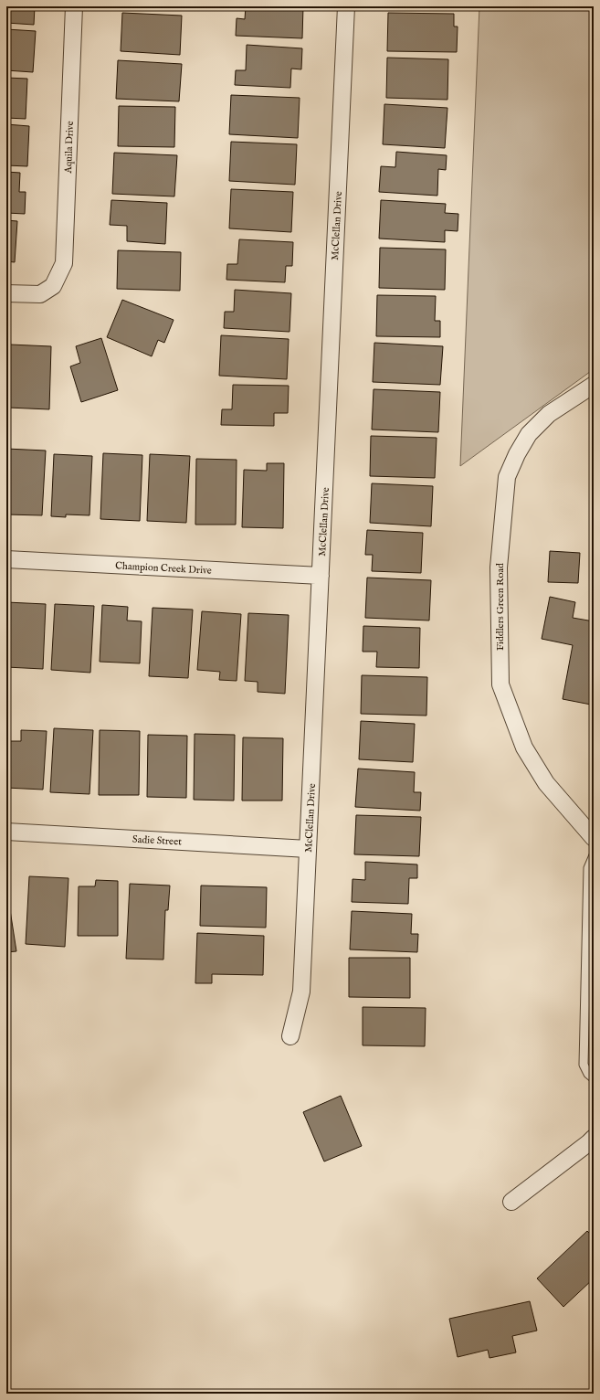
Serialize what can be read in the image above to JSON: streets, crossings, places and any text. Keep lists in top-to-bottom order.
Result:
{
  "streets": {
    "street": [
      "Aquila Drive",
      "McClellan Drive",
      "Champion Creek Drive",
      "Fiddlers Green Road",
      "Sadie Street"
    ]
  },
  "crossings": [
    ["McClellan Drive", "Champion Creek Drive"],
    ["McClellan Drive", "Sadie Street"]
  ]
}
